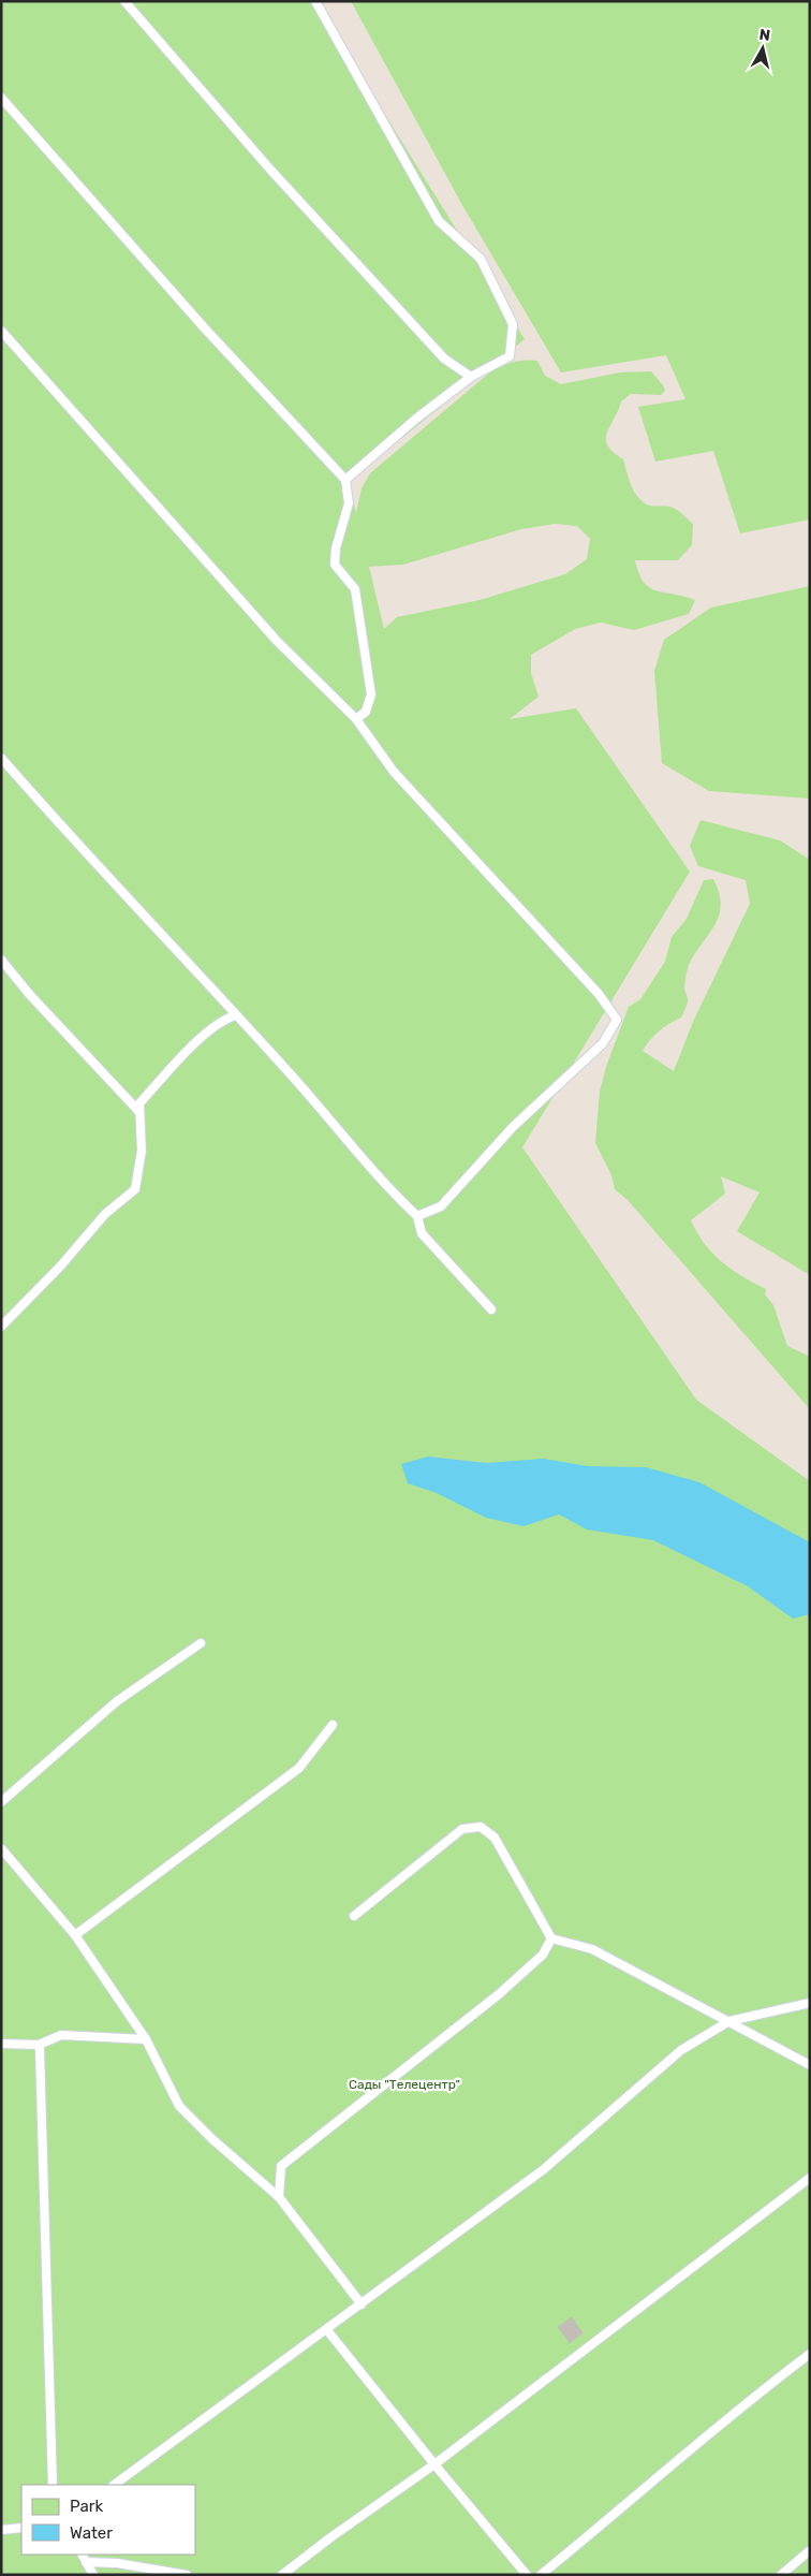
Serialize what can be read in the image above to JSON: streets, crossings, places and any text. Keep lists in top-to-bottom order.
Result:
{
  "parks": ["Сады \"Телецентр\""],
  "legend": ["Park", "Water"],
  "north": "top"
}
